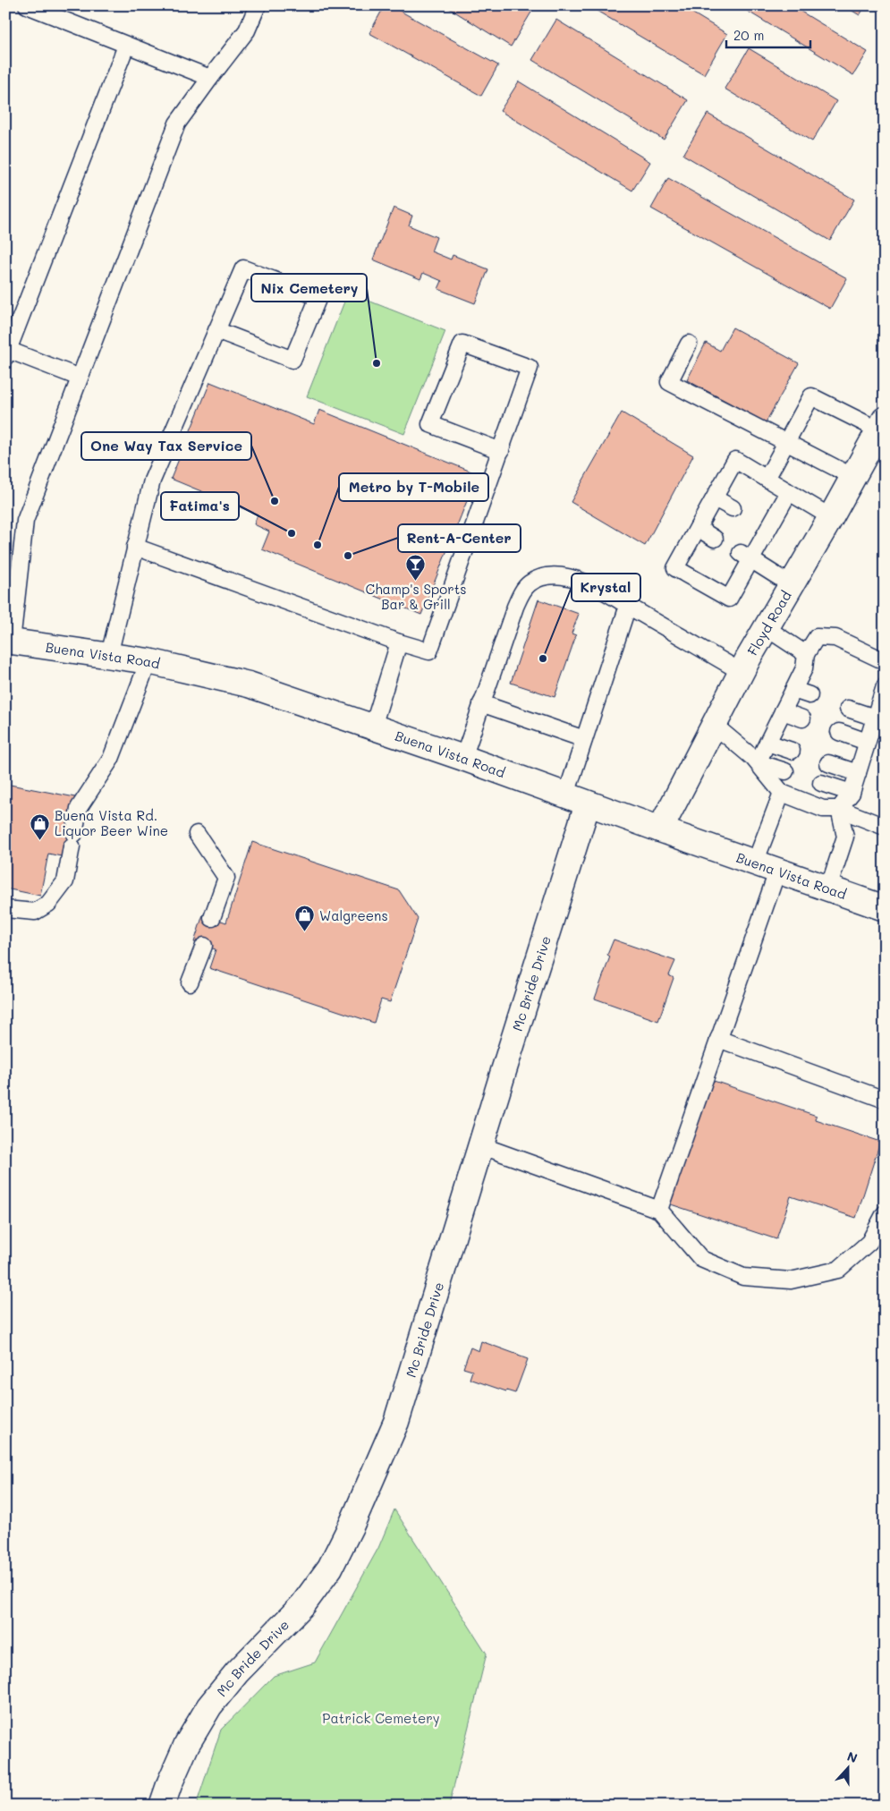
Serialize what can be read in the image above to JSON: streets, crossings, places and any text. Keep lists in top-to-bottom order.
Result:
{
  "streets": {
    "street": ["Floyd Road", "Buena Vista Road", "Mc Bride Drive"]
  },
  "crossings": [
    ["Floyd Road", "Buena Vista Road"],
    ["Buena Vista Road", "Mc Bride Drive"]
  ],
  "parks": ["Patrick Cemetery"],
  "places": {
    "other": [
      "Nix Cemetery",
      "One Way Tax Service",
      "Fatima's",
      "Metro by T-Mobile",
      "Rent-A-Center",
      "Krystal"
    ],
    "bar": ["Champ's Sports Bar & Grill"],
    "shop": ["Buena Vista Rd. Liquor Beer Wine", "Walgreens"]
  },
  "scale_bar": "20 m",
  "north": "top"
}
